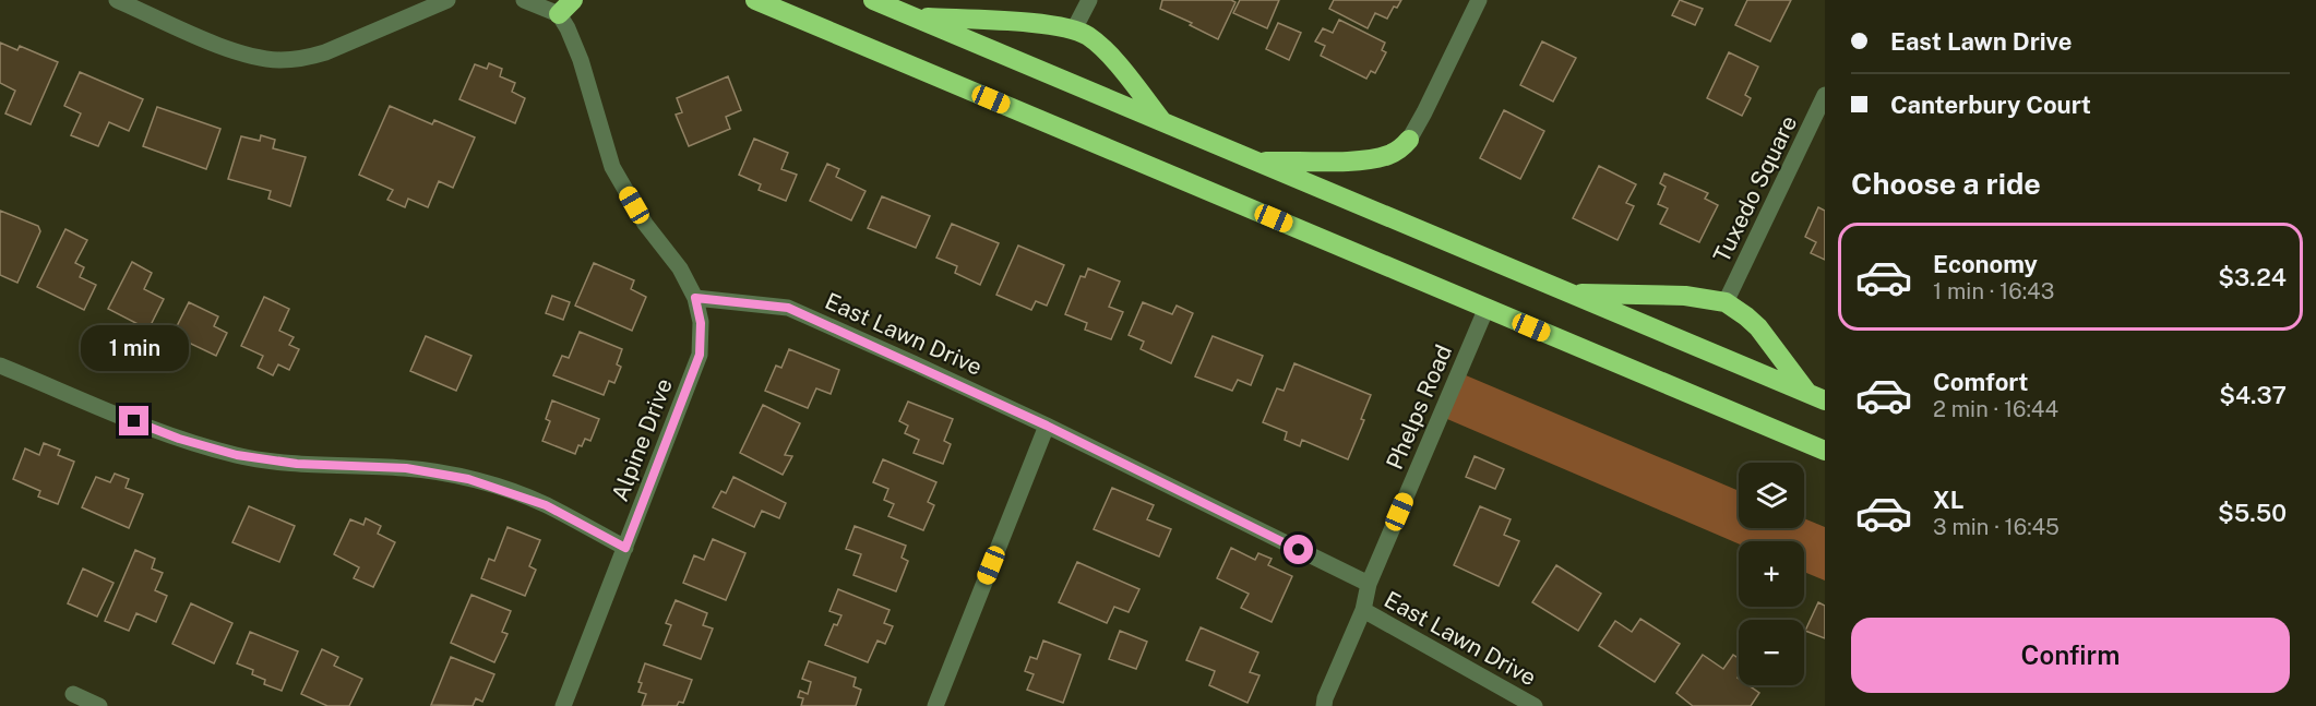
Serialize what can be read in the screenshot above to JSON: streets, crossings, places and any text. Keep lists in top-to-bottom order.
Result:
{
  "streets": {
    "street": [
      "Tuxedo Square",
      "East Lawn Drive",
      "Phelps Road",
      "Alpine Drive"
    ]
  },
  "crossings": [
    ["East Lawn Drive", "Phelps Road"],
    ["East Lawn Drive", "Alpine Drive"]
  ],
  "page": {
    "banner": ["East Lawn Drive", "Canterbury Court"],
    "heading": "Choose a ride",
    "list": [
      {
        "name": "Economy",
        "note": "1 min · 16:43",
        "value": "$3.24"
      },
      {
        "name": "Comfort",
        "note": "2 min · 16:44",
        "value": "$4.37"
      },
      {
        "name": "XL",
        "note": "3 min · 16:45",
        "value": "$5.50"
      }
    ],
    "bubble": "1 min",
    "map_buttons": ["+", "−"],
    "buttons": "Confirm"
  }
}
